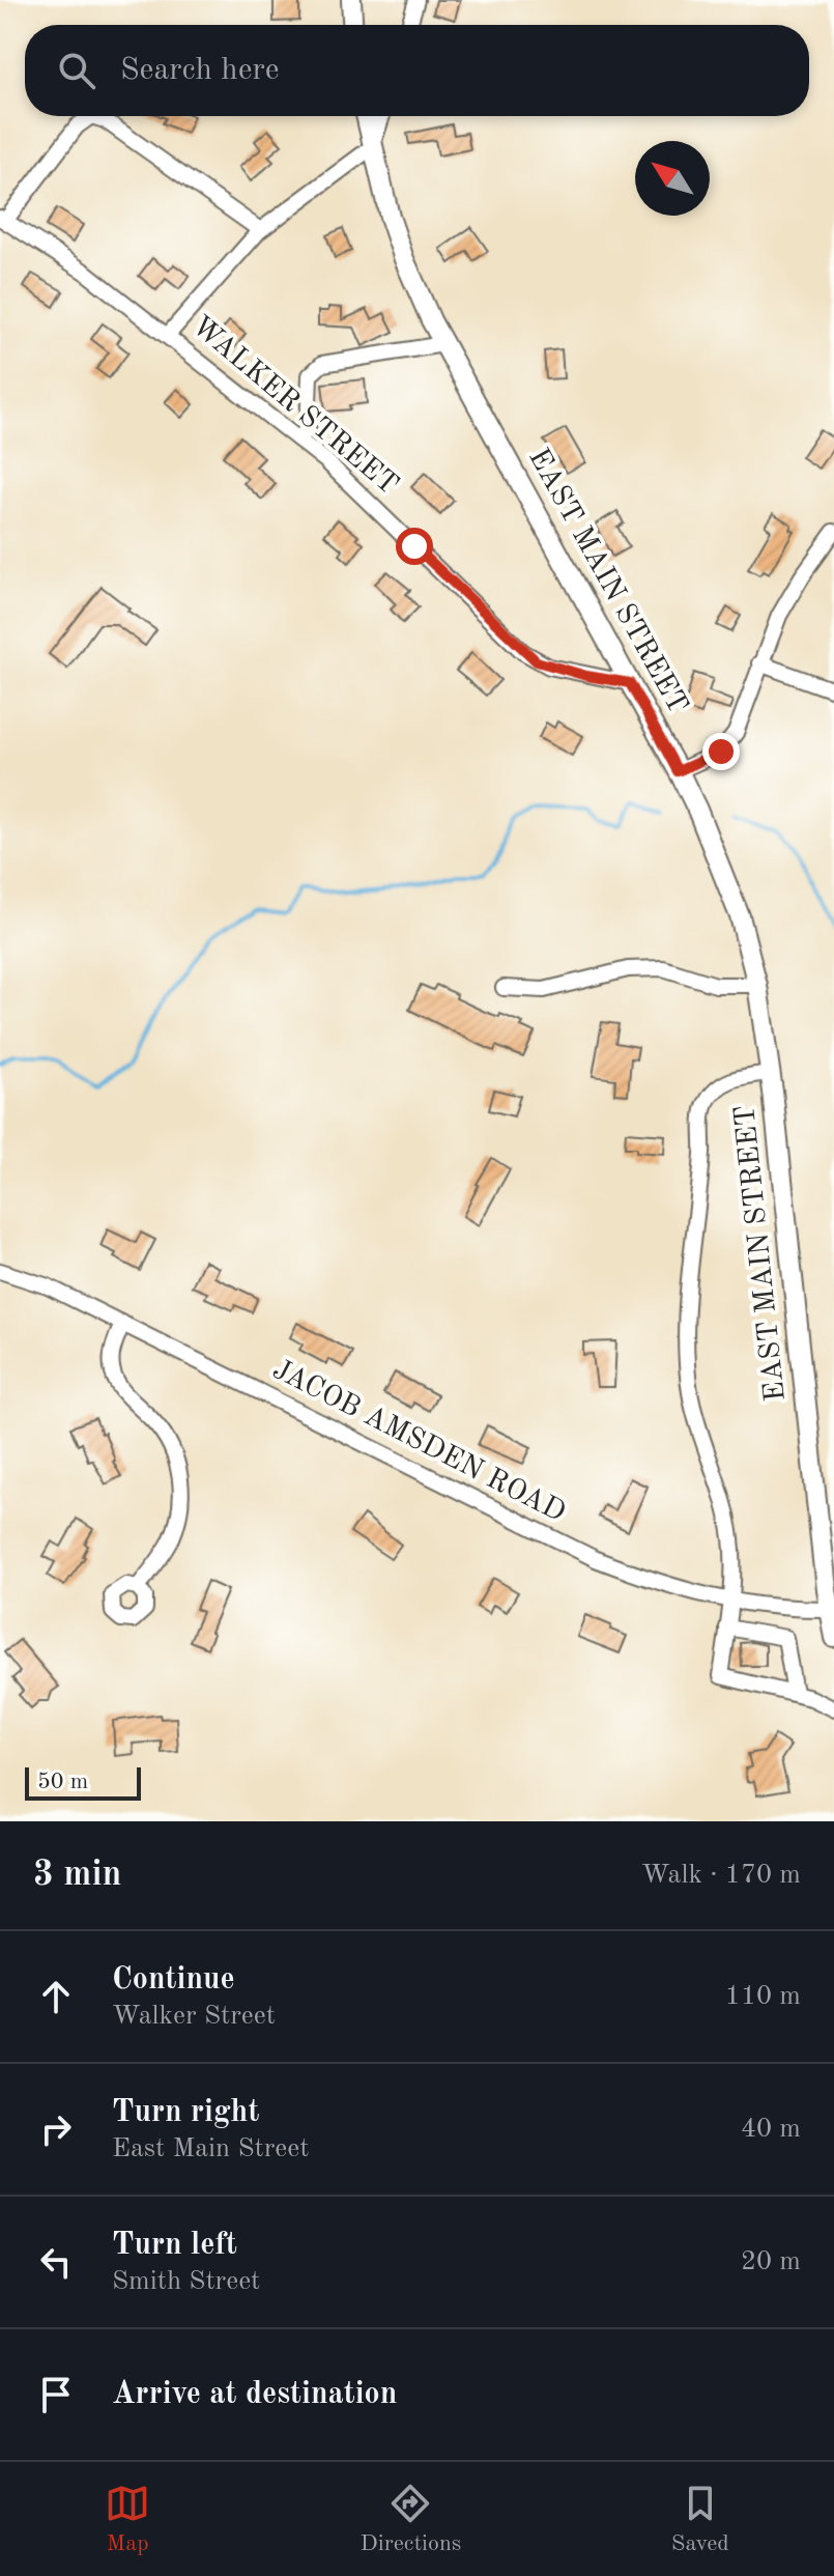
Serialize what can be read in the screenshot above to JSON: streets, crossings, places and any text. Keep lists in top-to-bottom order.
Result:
{
  "streets": {
    "main road": ["EAST MAIN STREET"],
    "street": ["WALKER STREET", "JACOB AMSDEN ROAD"]
  },
  "crossings": [
    ["WALKER STREET", "EAST MAIN STREET"],
    ["EAST MAIN STREET", "JACOB AMSDEN ROAD"]
  ],
  "scale_bar": "50 m",
  "north": "top left",
  "page": {
    "search": "Search here",
    "scale": "50 m",
    "heading": ["3 min", "Walk · 170 m"],
    "list": [
      ["Continue", "Walker Street", "110 m"],
      ["Turn right", "East Main Street", "40 m"],
      ["Turn left", "Smith Street", "20 m"],
      "Arrive at destination"
    ],
    "nav": ["Map", "Directions", "Saved"]
  }
}
